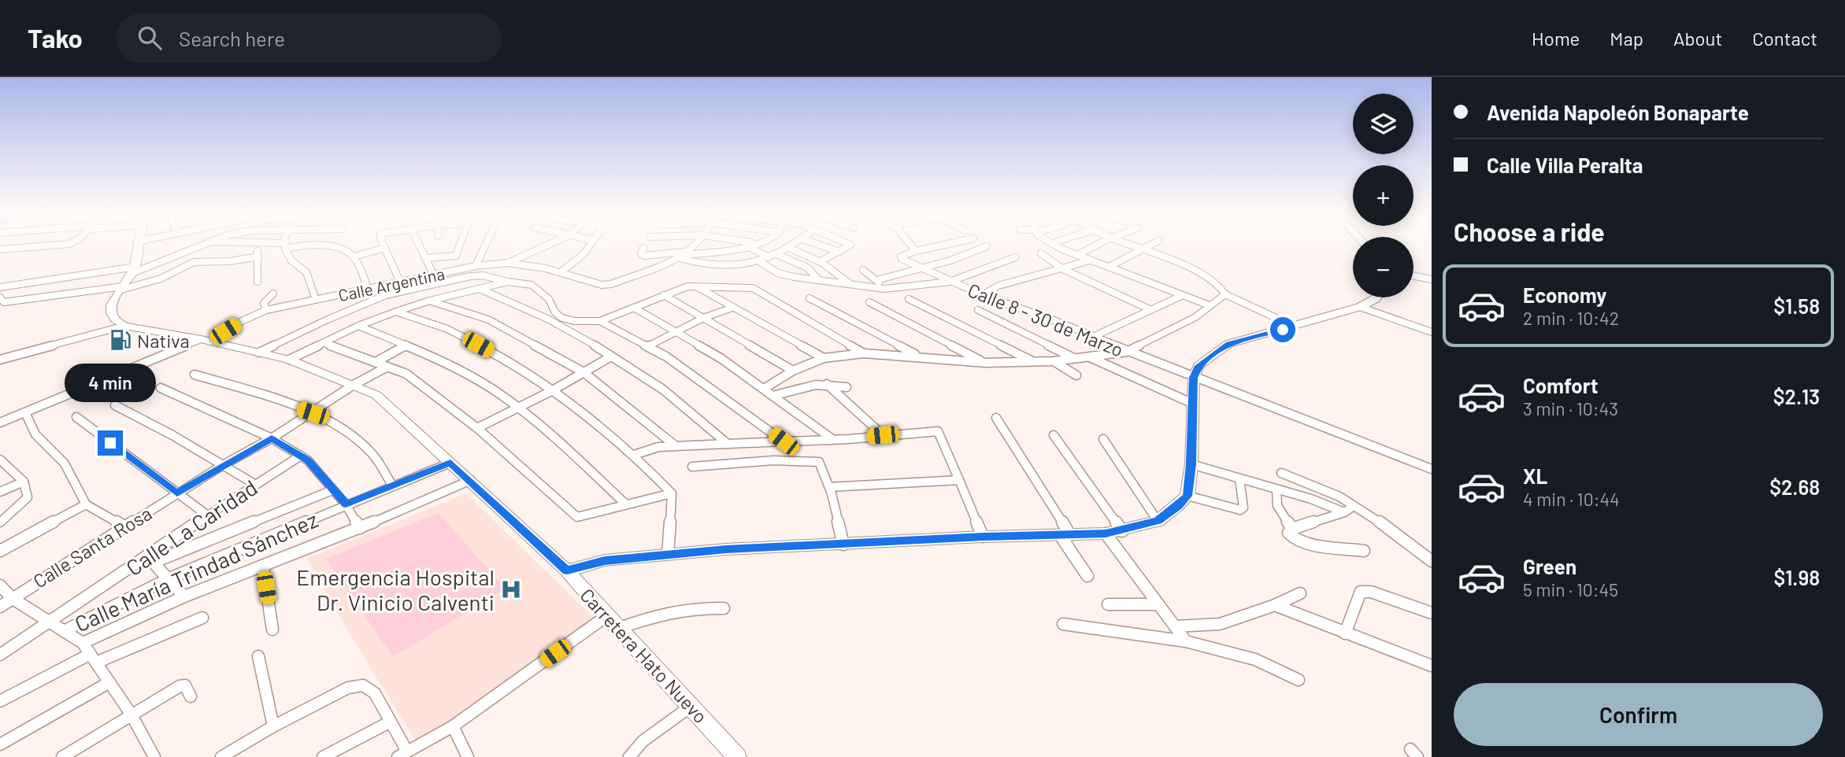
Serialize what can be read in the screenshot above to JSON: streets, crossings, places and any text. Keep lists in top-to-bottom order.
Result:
{
  "streets": {
    "main road": ["Carretera Hato Nuevo"],
    "street": [
      "Calle Argentina",
      "Calle 8 - 30 de Marzo",
      "Calle La Caridad",
      "Calle Santa Rosa",
      "Calle María Trindad Sánchez"
    ]
  },
  "crossings": [
    ["Calle Argentina", "Carretera Hato Nuevo"],
    ["Calle Santa Rosa", "Carretera Hato Nuevo"],
    ["Calle María Trindad Sánchez", "Carretera Hato Nuevo"]
  ],
  "places": {
    "fuel station": ["Nativa"],
    "hospital": ["Emergencia Hospital Dr. Vinicio Calventi"]
  },
  "page": {
    "header": "Tako",
    "search": "Search here",
    "nav": [
      "Home",
      "Map",
      "About",
      "Contact"
    ],
    "banner": ["Avenida Napoleón Bonaparte", "Calle Villa Peralta"],
    "map_buttons": ["+", "−"],
    "heading": "Choose a ride",
    "list": [
      {
        "name": "Economy",
        "note": "2 min · 10:42",
        "value": "$1.58"
      },
      {
        "name": "Comfort",
        "note": "3 min · 10:43",
        "value": "$2.13"
      },
      {
        "name": "XL",
        "note": "4 min · 10:44",
        "value": "$2.68"
      },
      {
        "name": "Green",
        "note": "5 min · 10:45",
        "value": "$1.98"
      }
    ],
    "bubble": "4 min",
    "buttons": "Confirm"
  }
}
